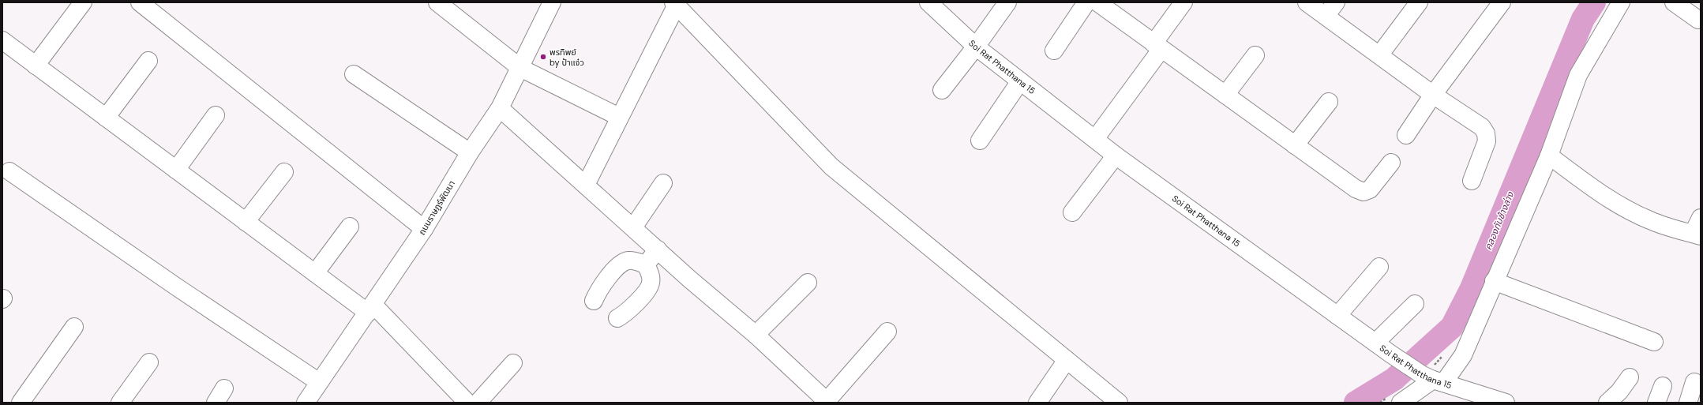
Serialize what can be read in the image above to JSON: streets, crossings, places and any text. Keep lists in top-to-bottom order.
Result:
{
  "streets": {
    "street": ["Soi Rat Phatthana 15", "ถนนราษฏร์พัฒนา"]
  },
  "water": ["คลองทับช้างล่าง"],
  "places": ["พรทิพย์ by ป้าแจ๋ว"]
}
